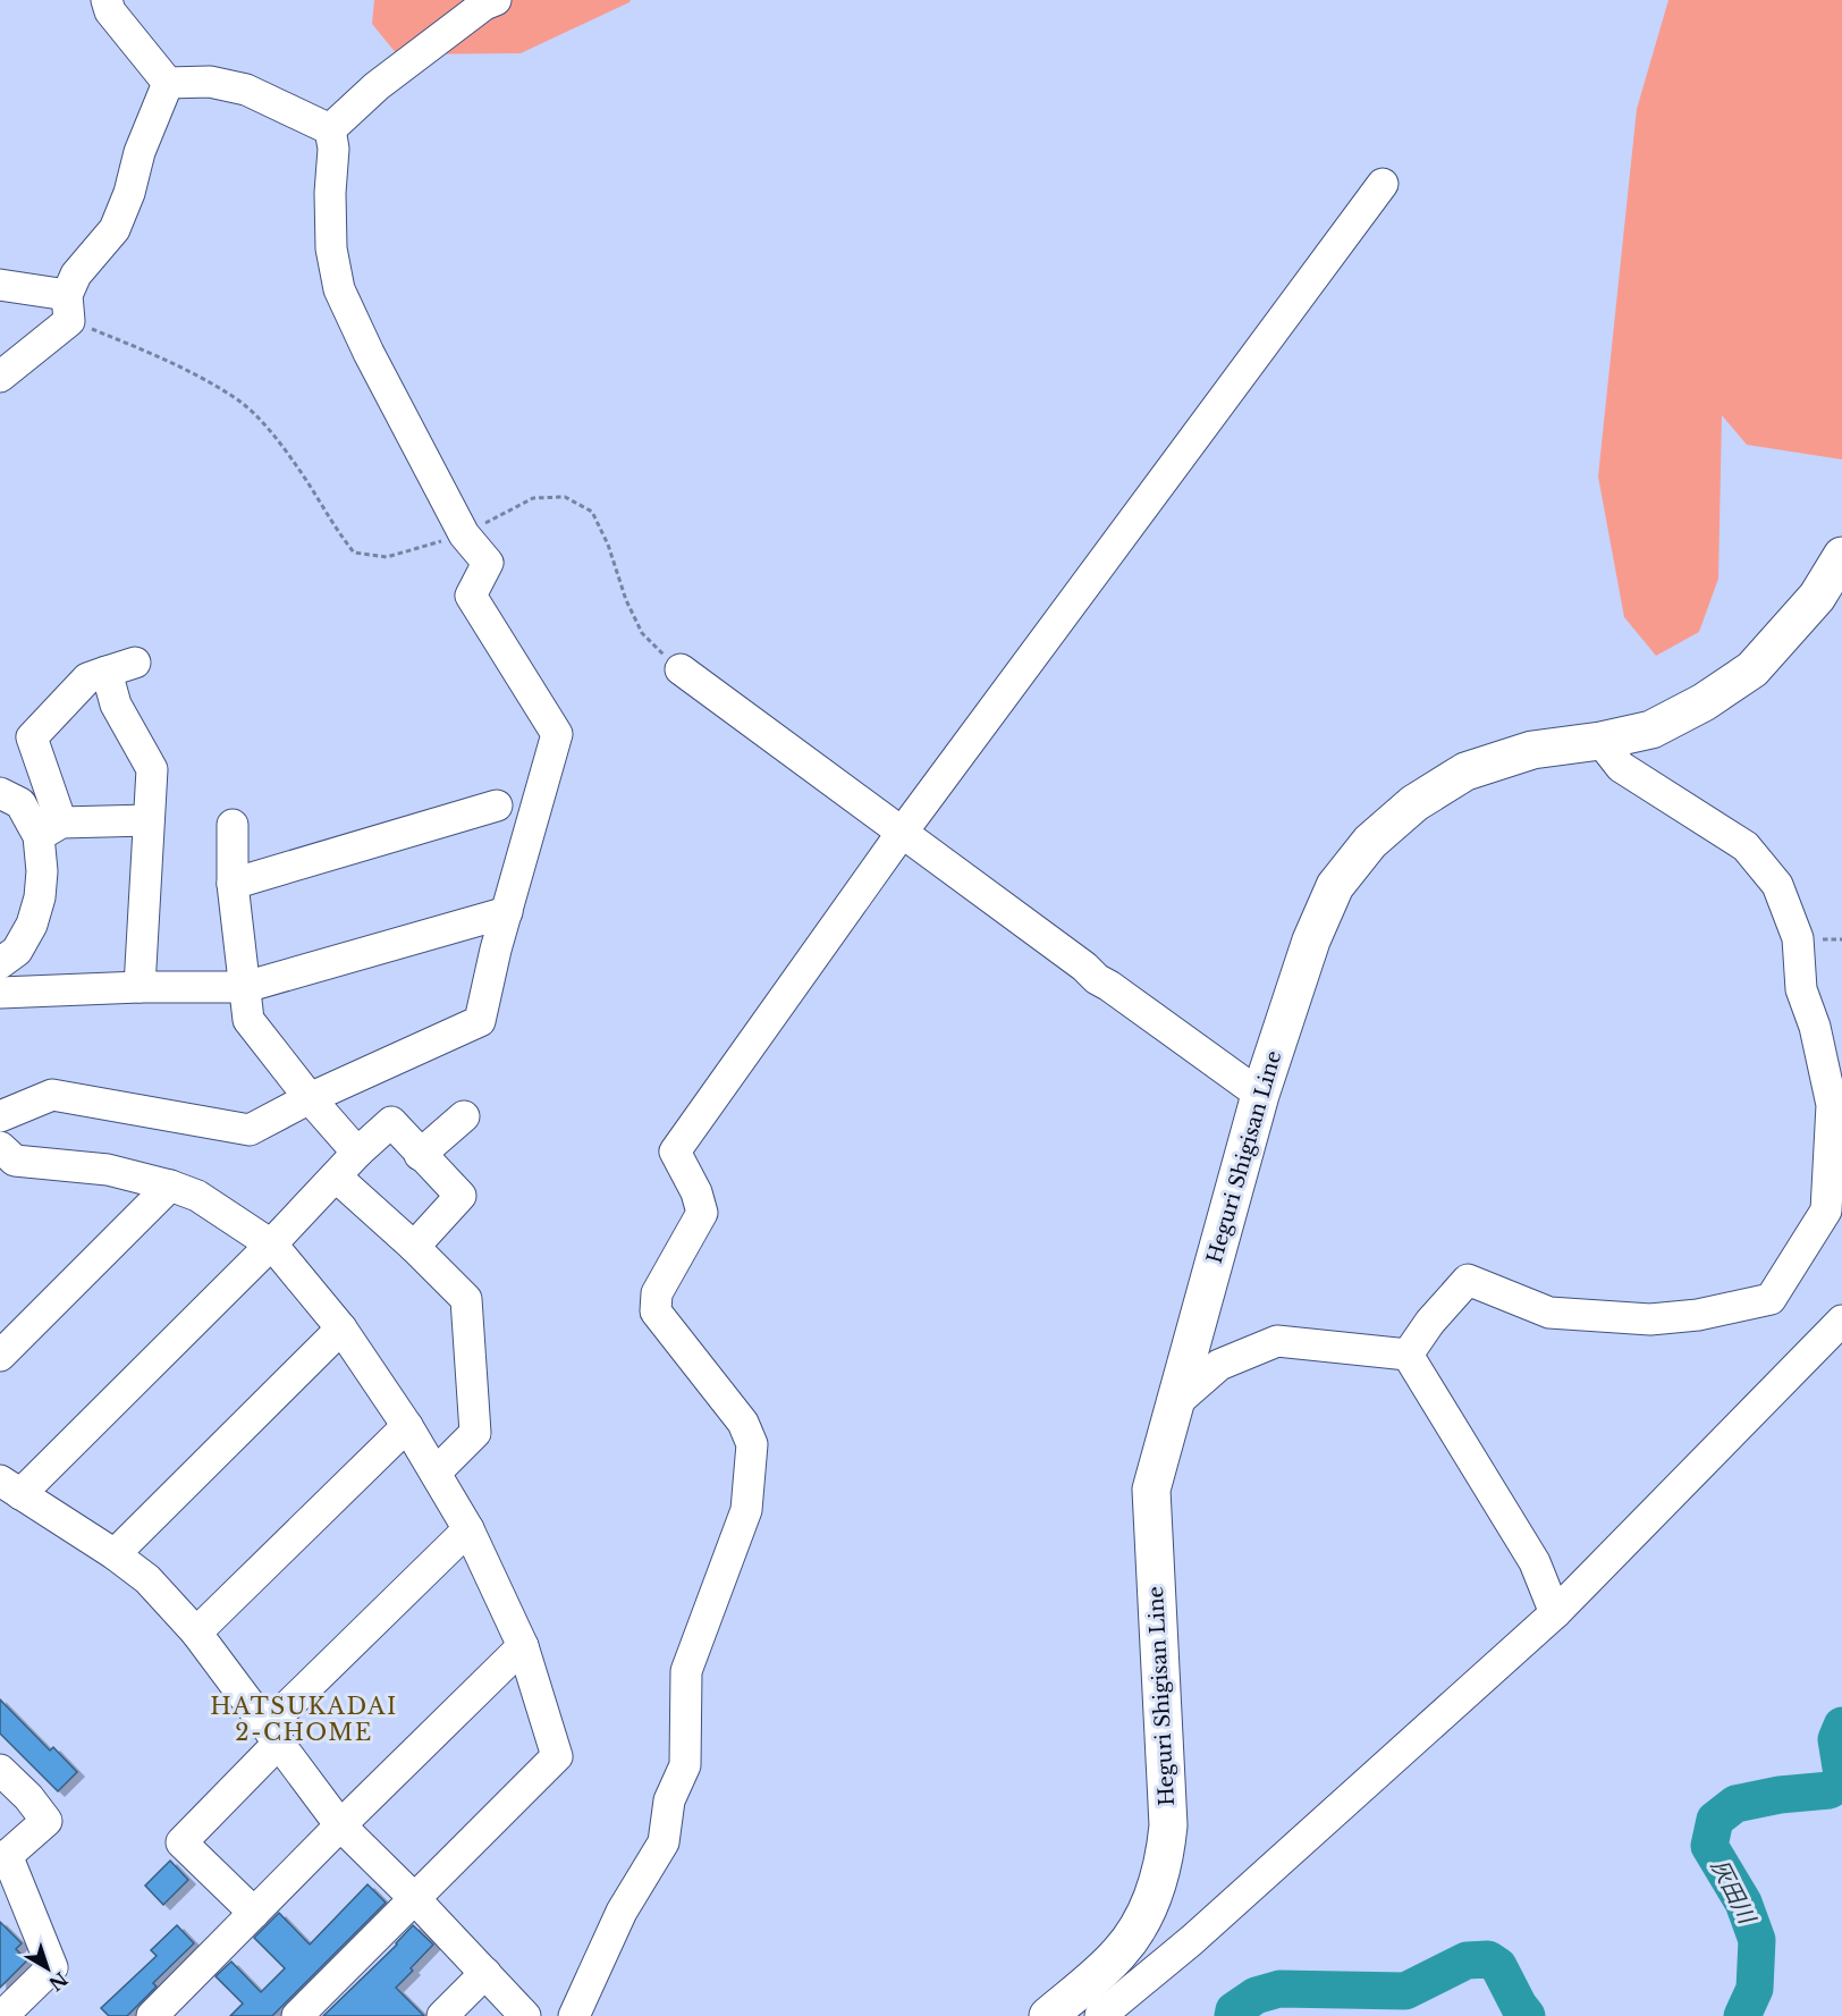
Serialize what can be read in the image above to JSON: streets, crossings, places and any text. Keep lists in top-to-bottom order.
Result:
{
  "streets": {
    "main road": ["Heguri Shigisan Line"]
  },
  "districts": ["HATSUKADAI 2-CHOME"],
  "water": ["灰田川"],
  "north": "bottom right"
}
